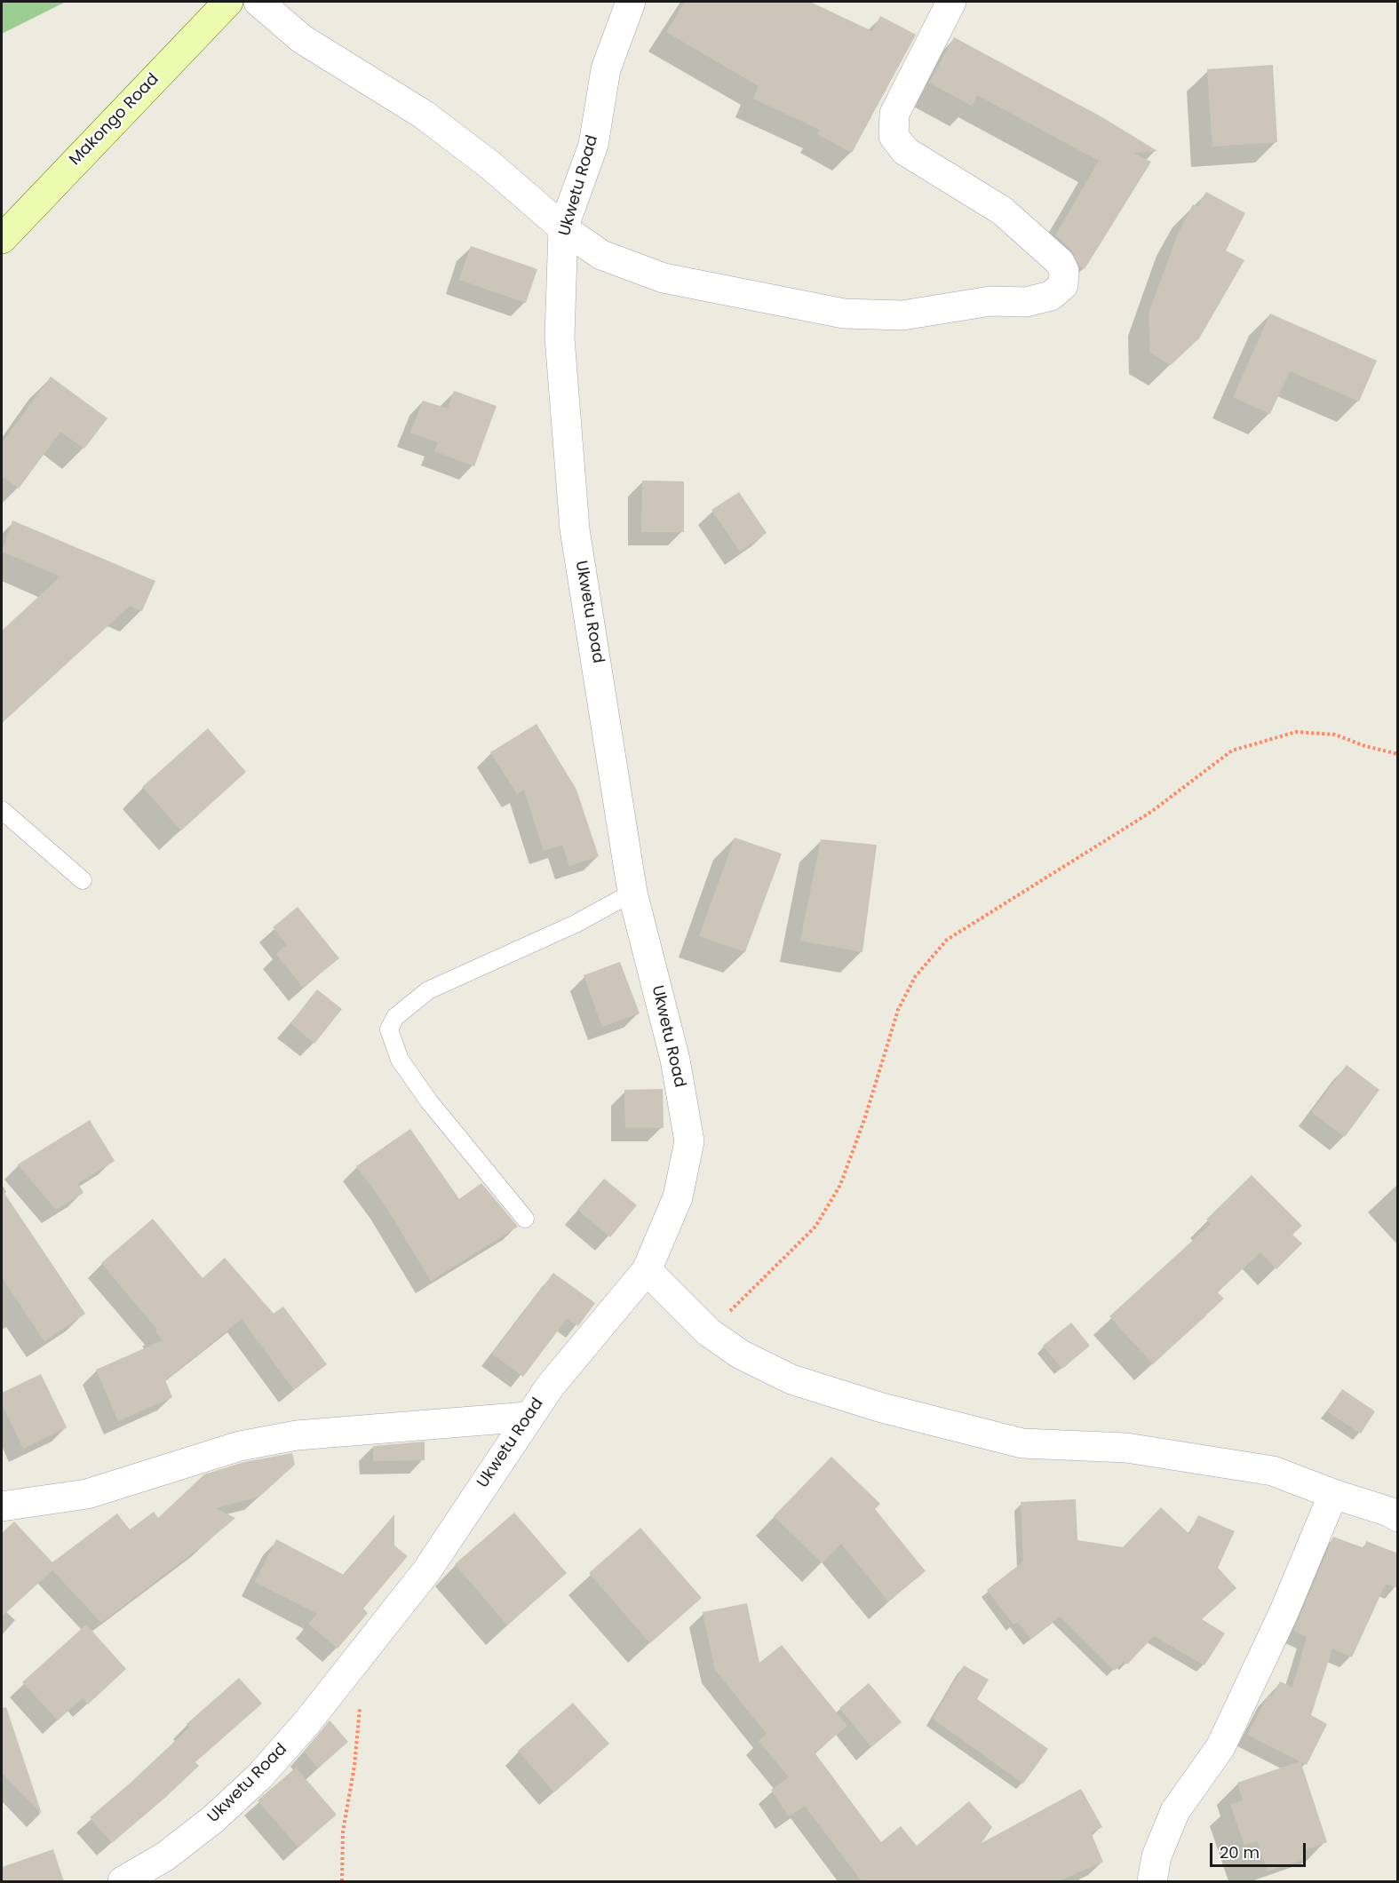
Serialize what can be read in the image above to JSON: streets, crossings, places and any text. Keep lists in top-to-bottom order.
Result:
{
  "streets": {
    "street": ["Makongo Road", "Ukwetu Road"]
  },
  "scale_bar": "20 m"
}
